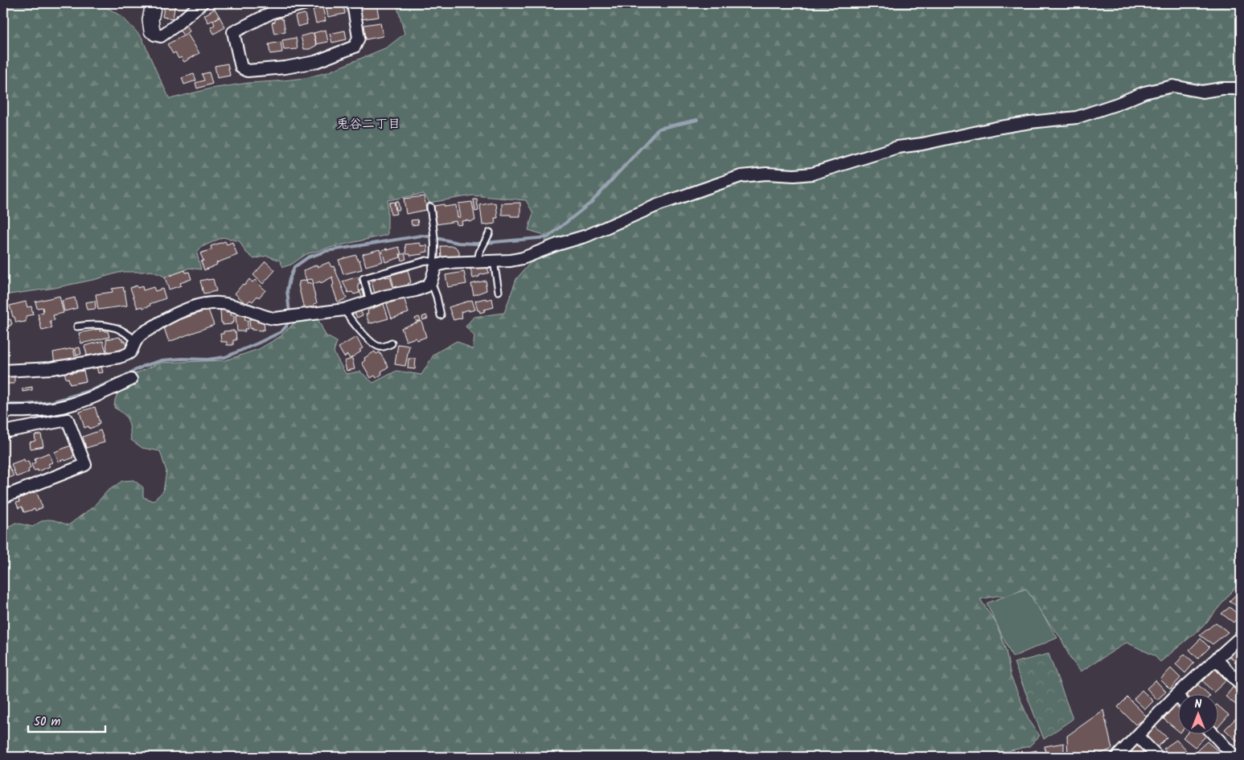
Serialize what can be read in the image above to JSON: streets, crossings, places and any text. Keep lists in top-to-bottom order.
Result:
{
  "districts": ["兎谷二丁目"],
  "scale_bar": "50 m",
  "north": "top"
}
